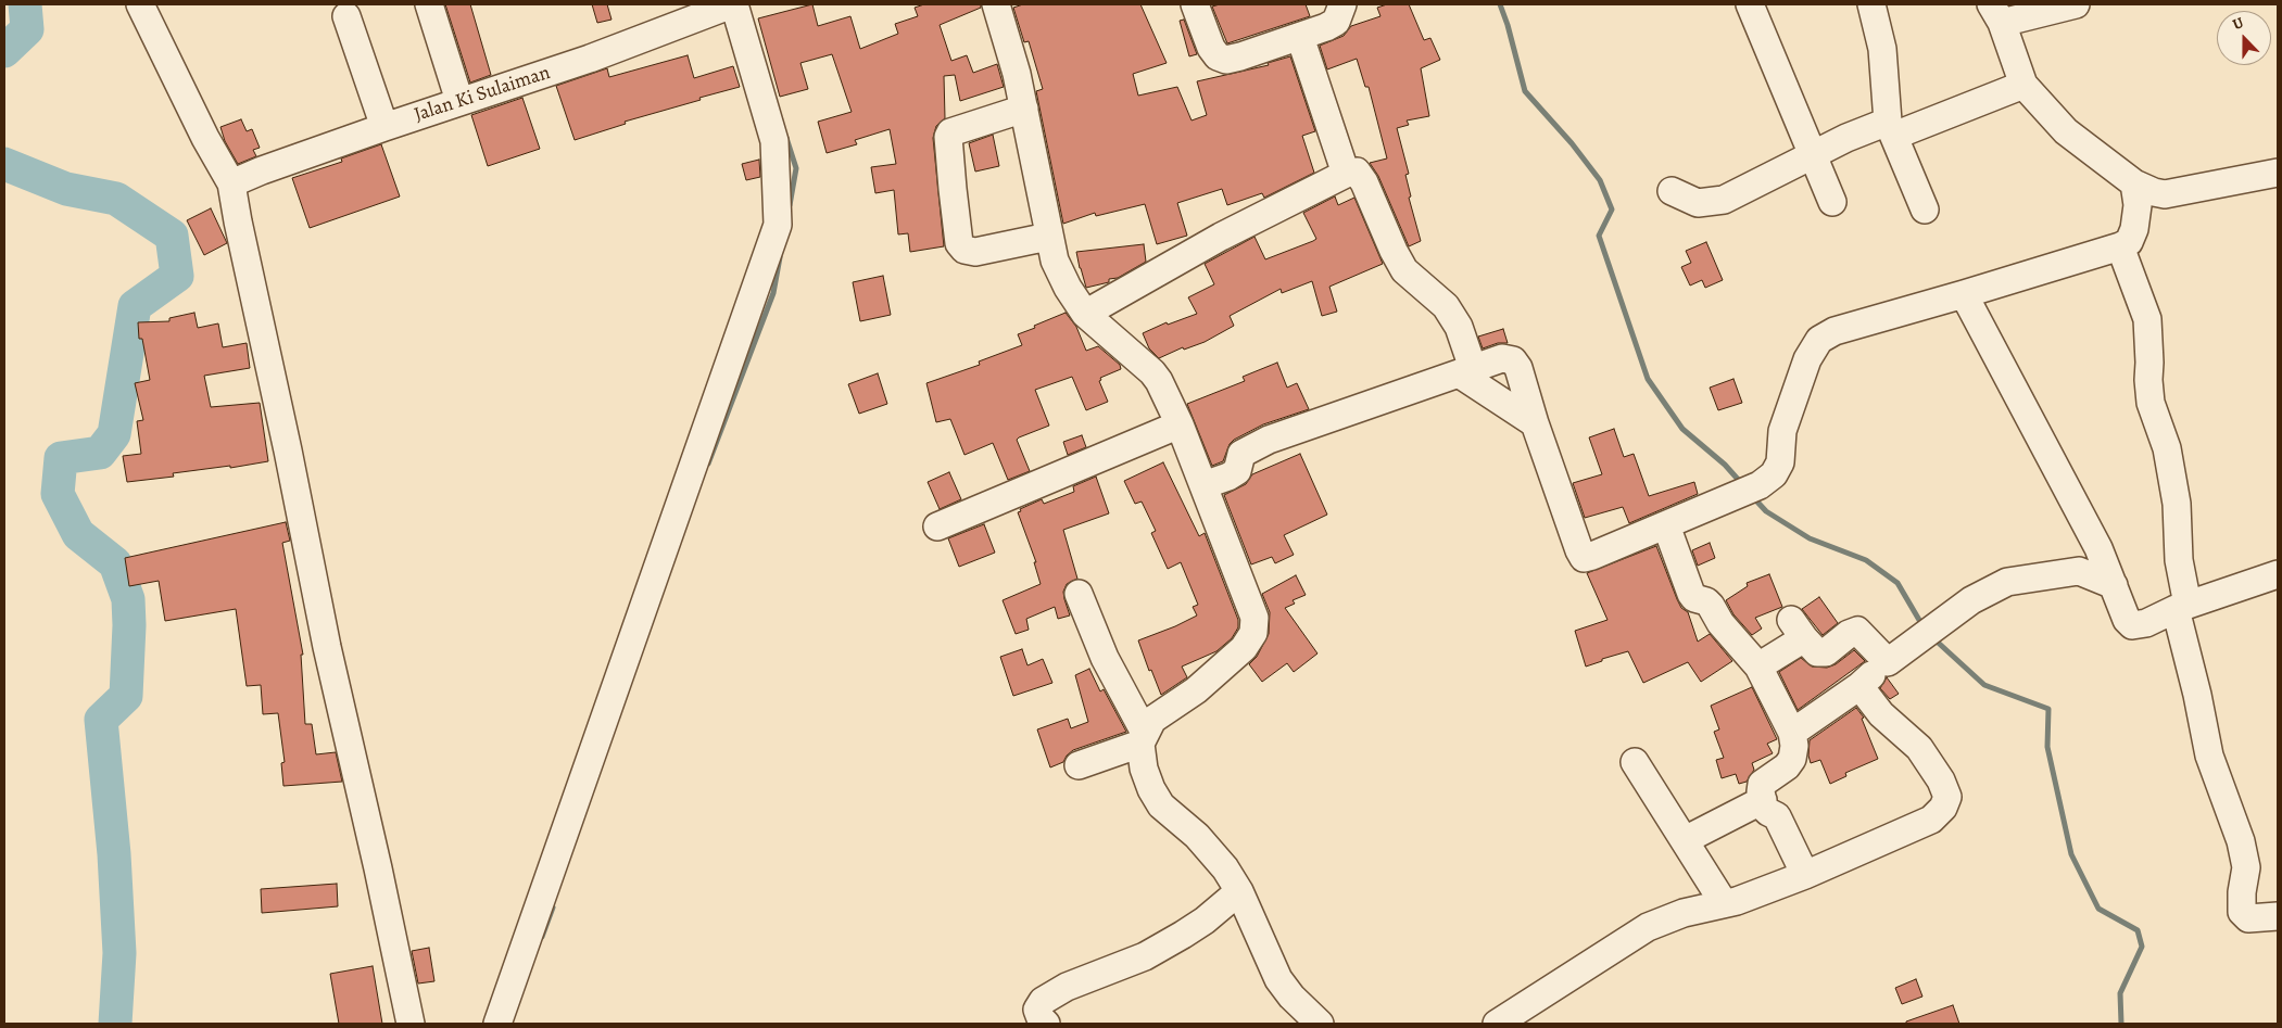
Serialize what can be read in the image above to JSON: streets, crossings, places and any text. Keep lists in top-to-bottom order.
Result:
{
  "streets": {
    "street": ["Jalan Ki Sulaiman"]
  },
  "north": "top"
}
